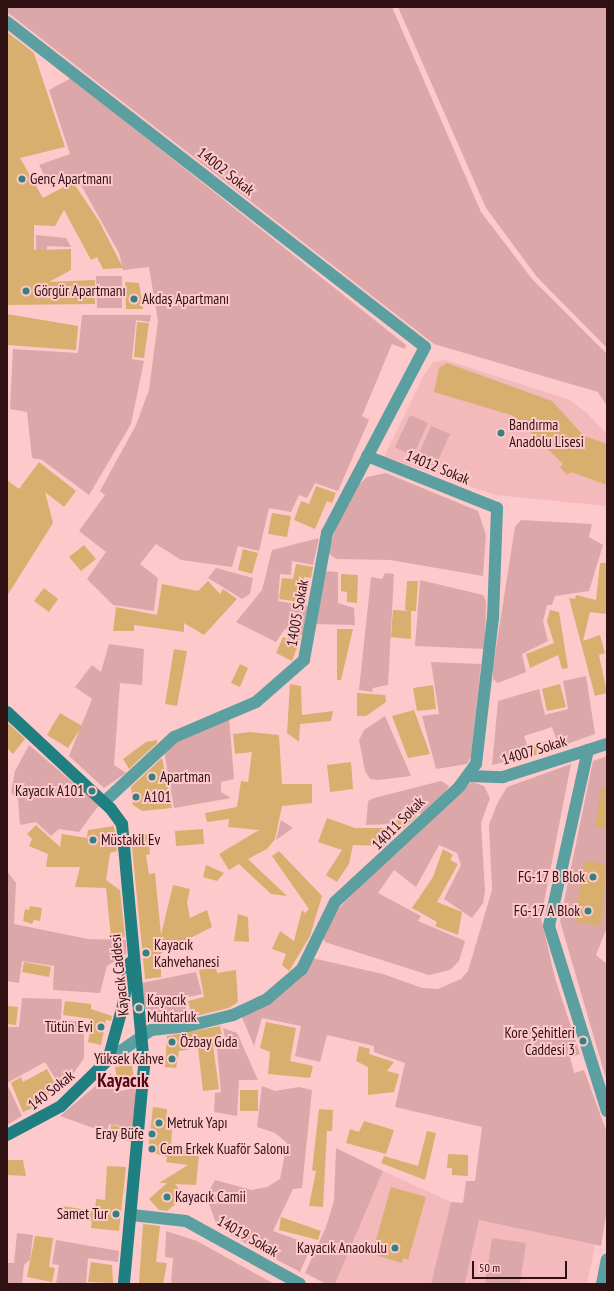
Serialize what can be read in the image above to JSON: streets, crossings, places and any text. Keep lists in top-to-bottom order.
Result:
{
  "streets": {
    "main road": ["Kayacık Caddesi", "140 Sokak"],
    "street": [
      "14002 Sokak",
      "14012 Sokak",
      "14005 Sokak",
      "14007 Sokak",
      "14011 Sokak",
      "14019 Sokak"
    ]
  },
  "crossings": [
    ["14002 Sokak", "14005 Sokak"],
    ["14012 Sokak", "14005 Sokak"],
    ["14012 Sokak", "14011 Sokak"],
    ["14005 Sokak", "Kayacık Caddesi"],
    ["14007 Sokak", "14011 Sokak"],
    ["14011 Sokak", "Kayacık Caddesi"],
    ["14011 Sokak", "140 Sokak"],
    ["Kayacık Caddesi", "140 Sokak"],
    ["Kayacık Caddesi", "14019 Sokak"]
  ],
  "districts": ["Kayacık"],
  "places": [
    "Genç Apartmanı",
    "Görgür Apartmanı",
    "Akdaş Apartmanı",
    "Bandırma Anadolu Lisesi",
    "Apartman",
    "Kayacık A101",
    "A101",
    "Müstakil Ev",
    "FG-17 B Blok",
    "FG-17 A Blok",
    "Kayacık Kahvehanesi",
    "Kayacık Muhtarlık",
    "Tütün Evi",
    "Kore Şehitleri Caddesi 3",
    "Özbay Gıda",
    "Yüksek Kahve",
    "Metruk Yapı",
    "Eray Büfe",
    "Cem Erkek Kuaför Salonu",
    "Kayacık Camii",
    "Samet Tur",
    "Kayacık Anaokulu"
  ],
  "scale_bar": "50 m"
}
